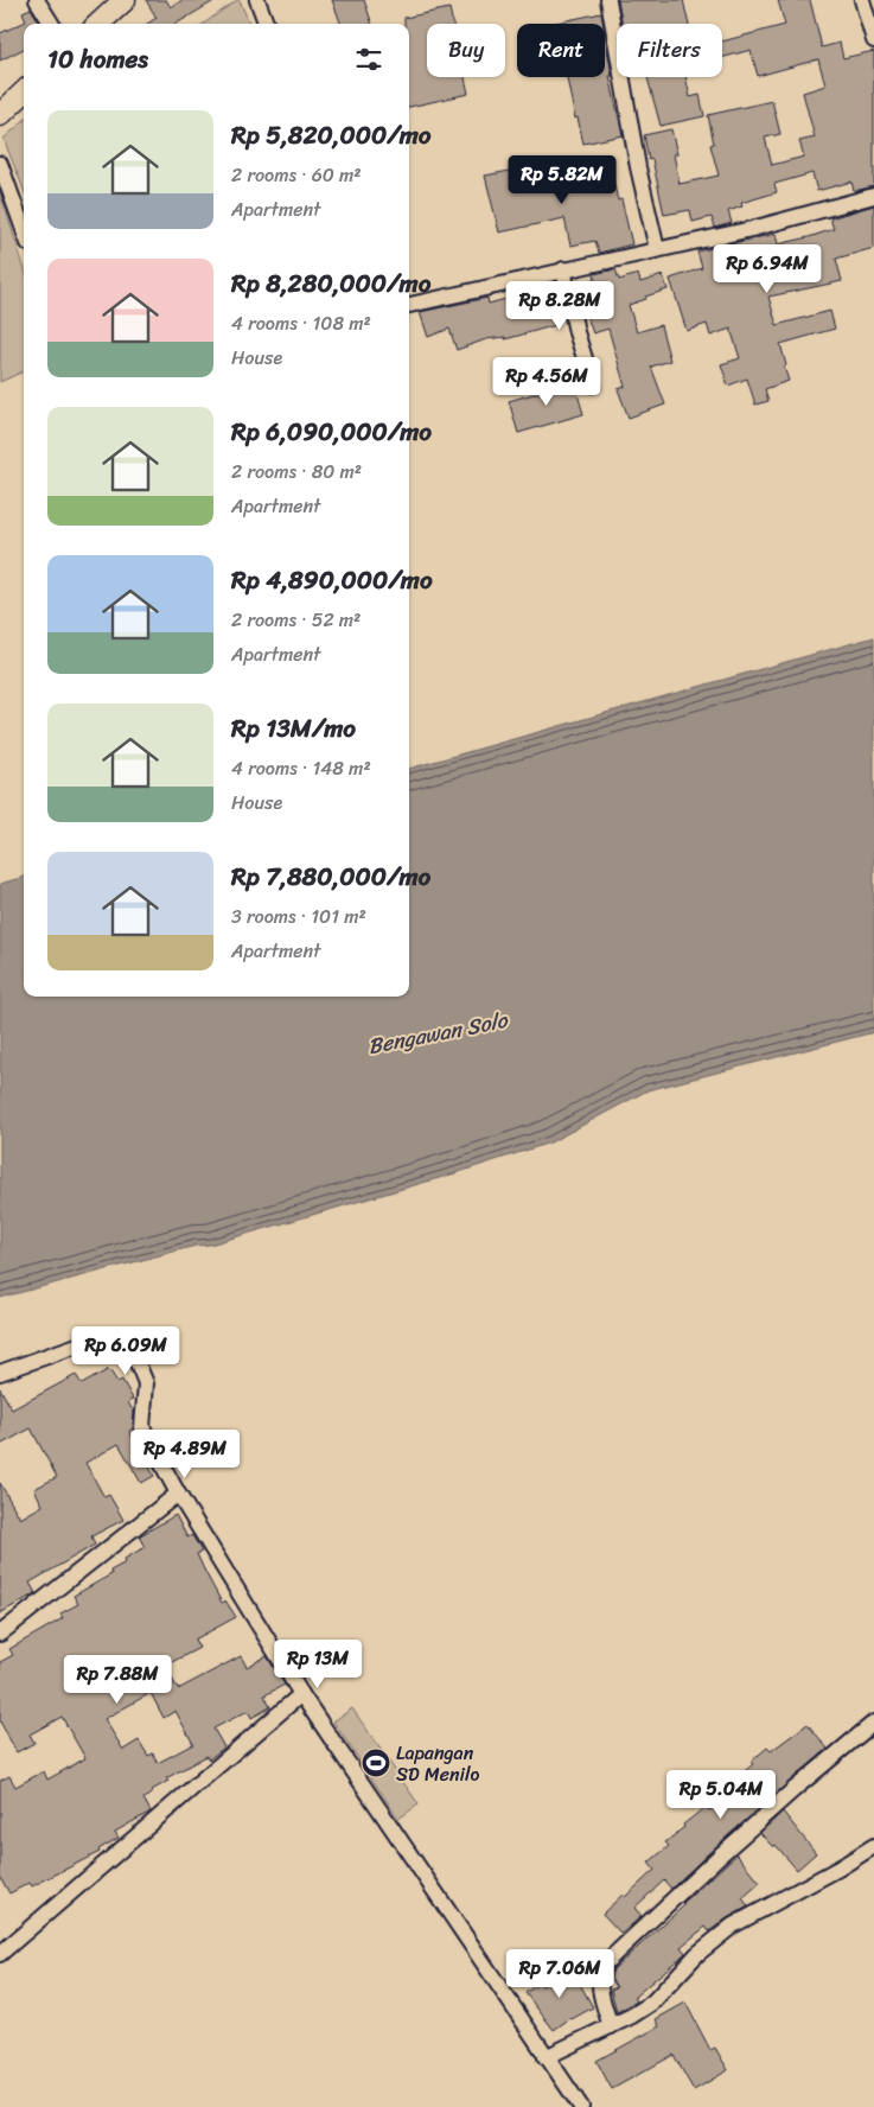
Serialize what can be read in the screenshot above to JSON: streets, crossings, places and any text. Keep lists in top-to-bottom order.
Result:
{
  "water": ["Bengawan Solo"],
  "places": {
    "sports": ["Lapangan SD Menilo"]
  },
  "page": {
    "chip": ["Buy", "Rent", "Filters"],
    "heading": "10 homes",
    "list": [
      {
        "name": "Rp 5,820,000/mo",
        "note": "2 rooms · 60 m² · Apartment"
      },
      {
        "name": "Rp 8,280,000/mo",
        "note": "4 rooms · 108 m² · House"
      },
      {
        "name": "Rp 6,090,000/mo",
        "note": "2 rooms · 80 m² · Apartment"
      },
      {
        "name": "Rp 4,890,000/mo",
        "note": "2 rooms · 52 m² · Apartment"
      },
      {
        "name": "Rp 13M/mo",
        "note": "4 rooms · 148 m² · House"
      },
      {
        "name": "Rp 7,880,000/mo",
        "note": "3 rooms · 101 m² · Apartment"
      }
    ],
    "price": [
      "Rp 5.82M",
      "Rp 6.94M",
      "Rp 8.28M",
      "Rp 4.56M",
      "Rp 6.09M",
      "Rp 4.89M",
      "Rp 13M",
      "Rp 7.88M",
      "Rp 5.04M",
      "Rp 7.06M"
    ]
  }
}
